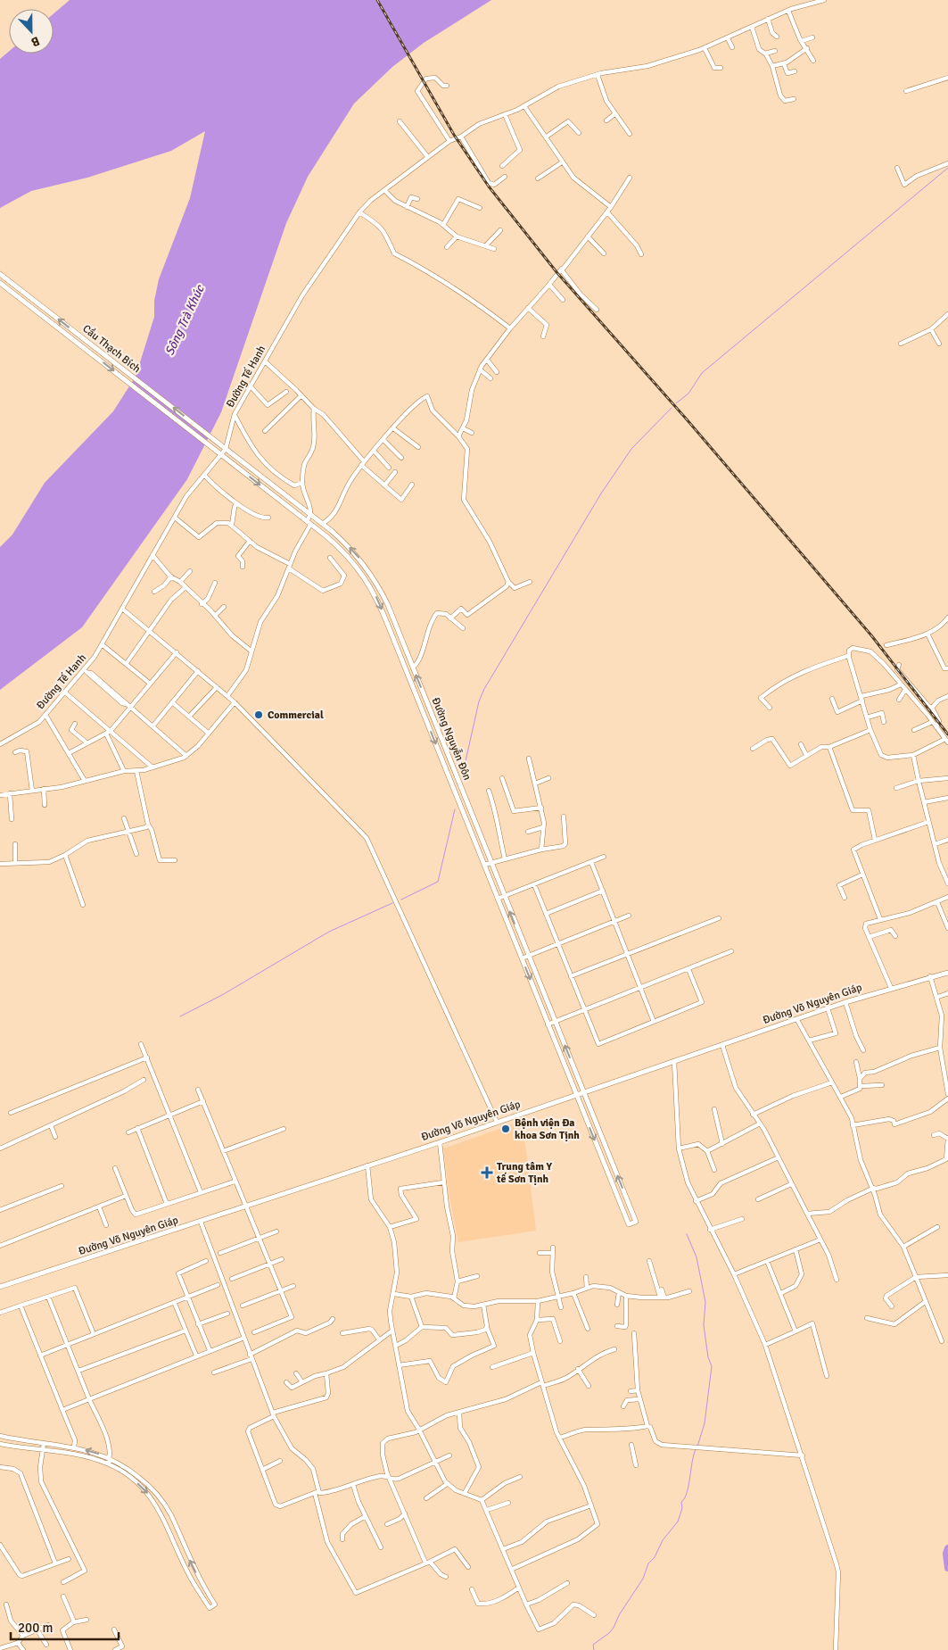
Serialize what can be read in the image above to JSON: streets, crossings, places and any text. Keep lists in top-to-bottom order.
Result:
{
  "streets": {
    "main road": ["Cầu Thạch Bích", "Đường Nguyễn Đôn", "Đường Võ Nguyên Giáp"],
    "street": ["Đường Tế Hanh"]
  },
  "crossings": [
    ["Cầu Thạch Bích", "Đường Tế Hanh"],
    ["Cầu Thạch Bích", "Đường Nguyễn Đôn"],
    ["Đường Tế Hanh", "Đường Nguyễn Đôn"],
    ["Đường Nguyễn Đôn", "Đường Võ Nguyên Giáp"]
  ],
  "water": ["Sông Trà Khúc"],
  "places": {
    "other": ["Commercial", "Bệnh viện Đa khoa Sơn Tịnh"],
    "health": ["Trung tâm Y tế Sơn Tịnh"]
  },
  "scale_bar": "200 m",
  "north": "bottom"
}
